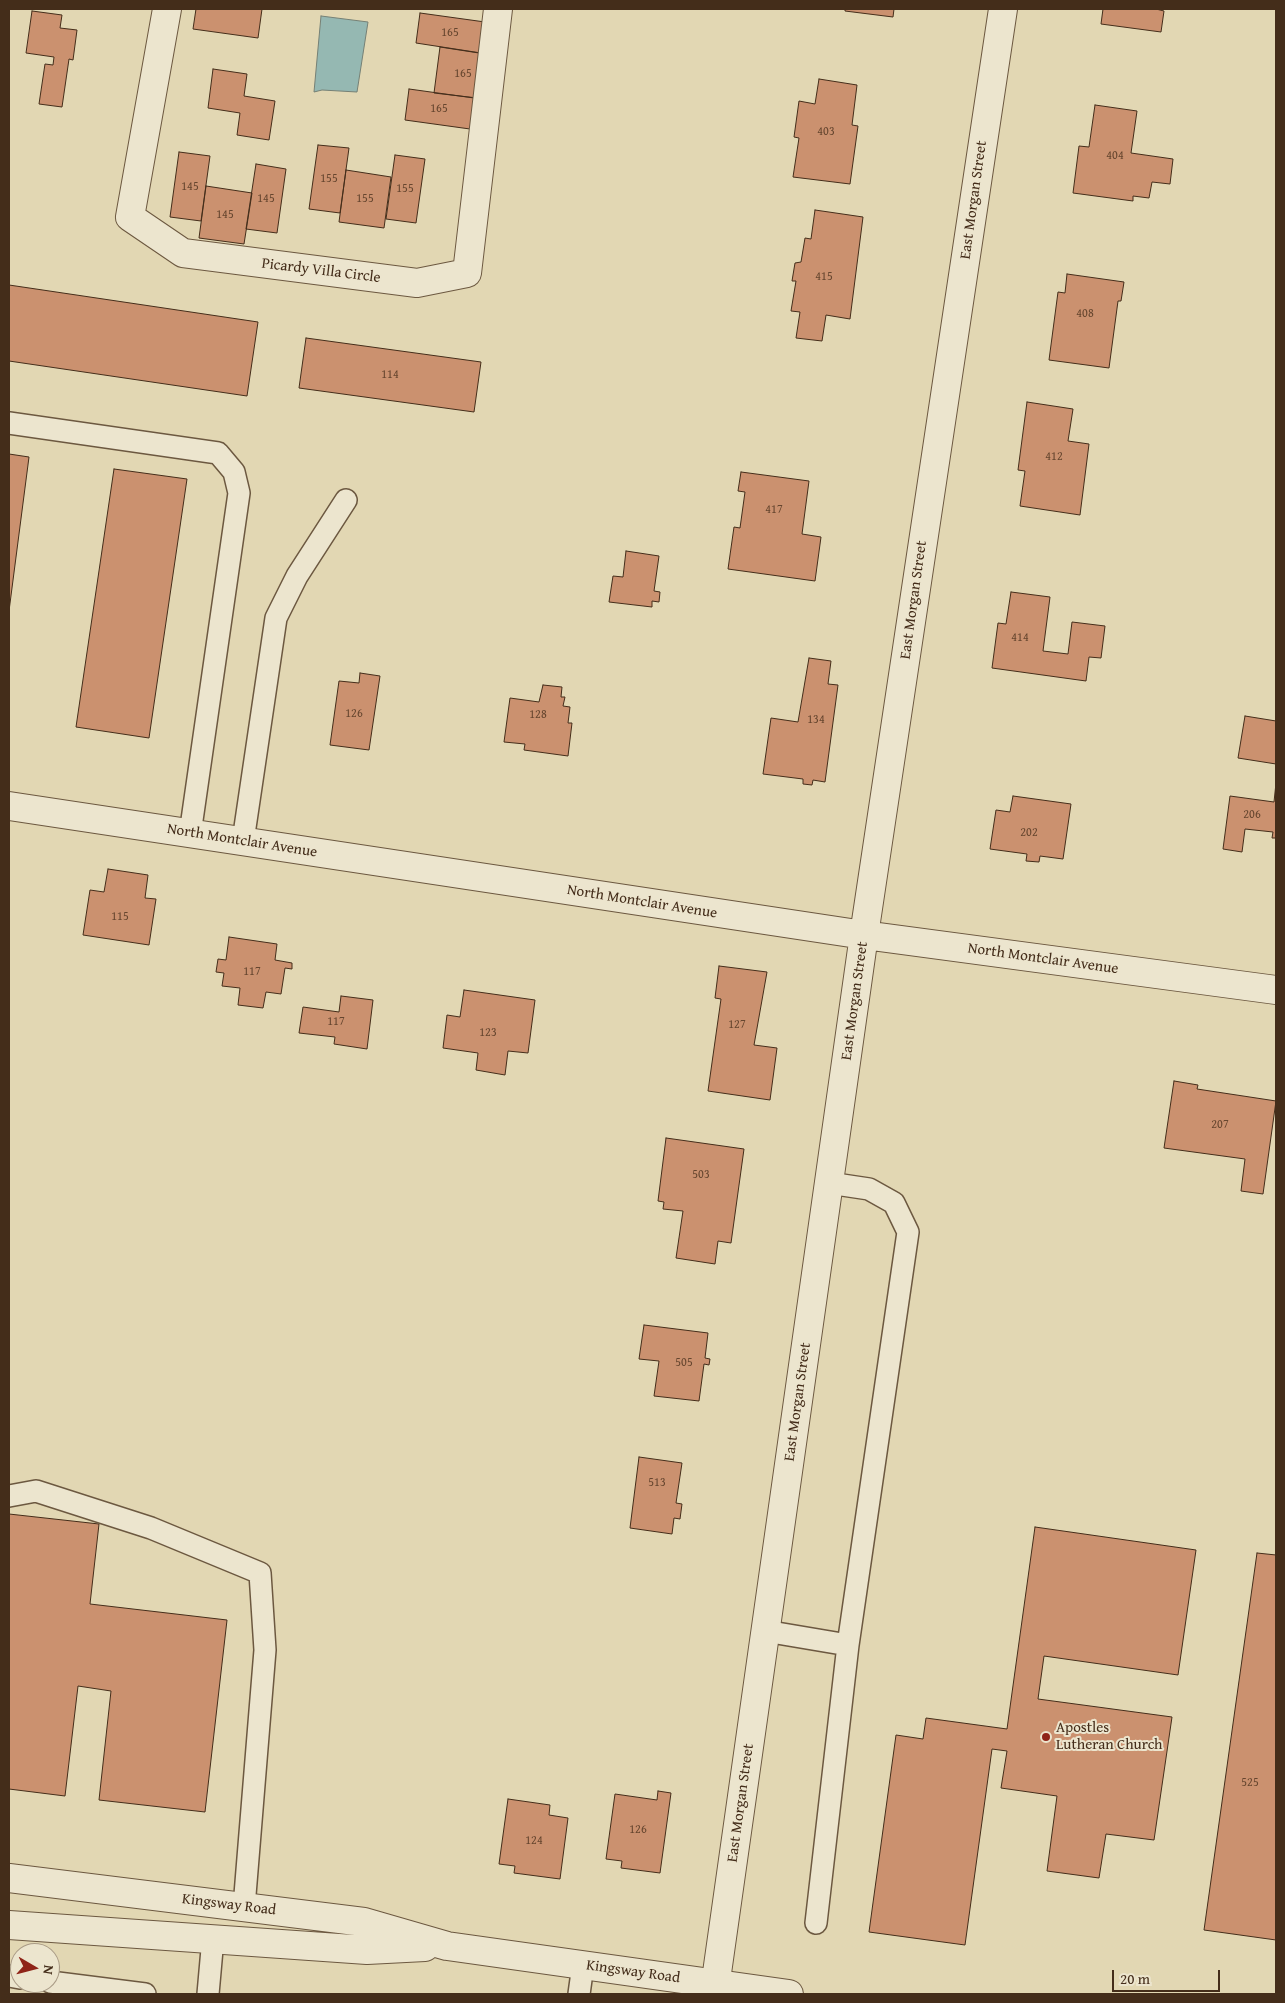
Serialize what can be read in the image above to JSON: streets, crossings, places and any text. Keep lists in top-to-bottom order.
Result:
{
  "streets": {
    "street": [
      "East Morgan Street",
      "Picardy Villa Circle",
      "North Montclair Avenue",
      "Kingsway Road"
    ]
  },
  "crossings": [
    ["East Morgan Street", "North Montclair Avenue"],
    ["East Morgan Street", "Kingsway Road"]
  ],
  "places": ["Apostles Lutheran Church"],
  "house_numbers": [
    "165",
    "165",
    "165",
    "403",
    "404",
    "155",
    "145",
    "155",
    "145",
    "155",
    "145",
    "415",
    "408",
    "114",
    "412",
    "417",
    "414",
    "126",
    "128",
    "134",
    "206",
    "202",
    "115",
    "117",
    "117",
    "127",
    "123",
    "207",
    "503",
    "505",
    "513",
    "525",
    "126",
    "124"
  ],
  "scale_bar": "20 m",
  "north": "right"
}
